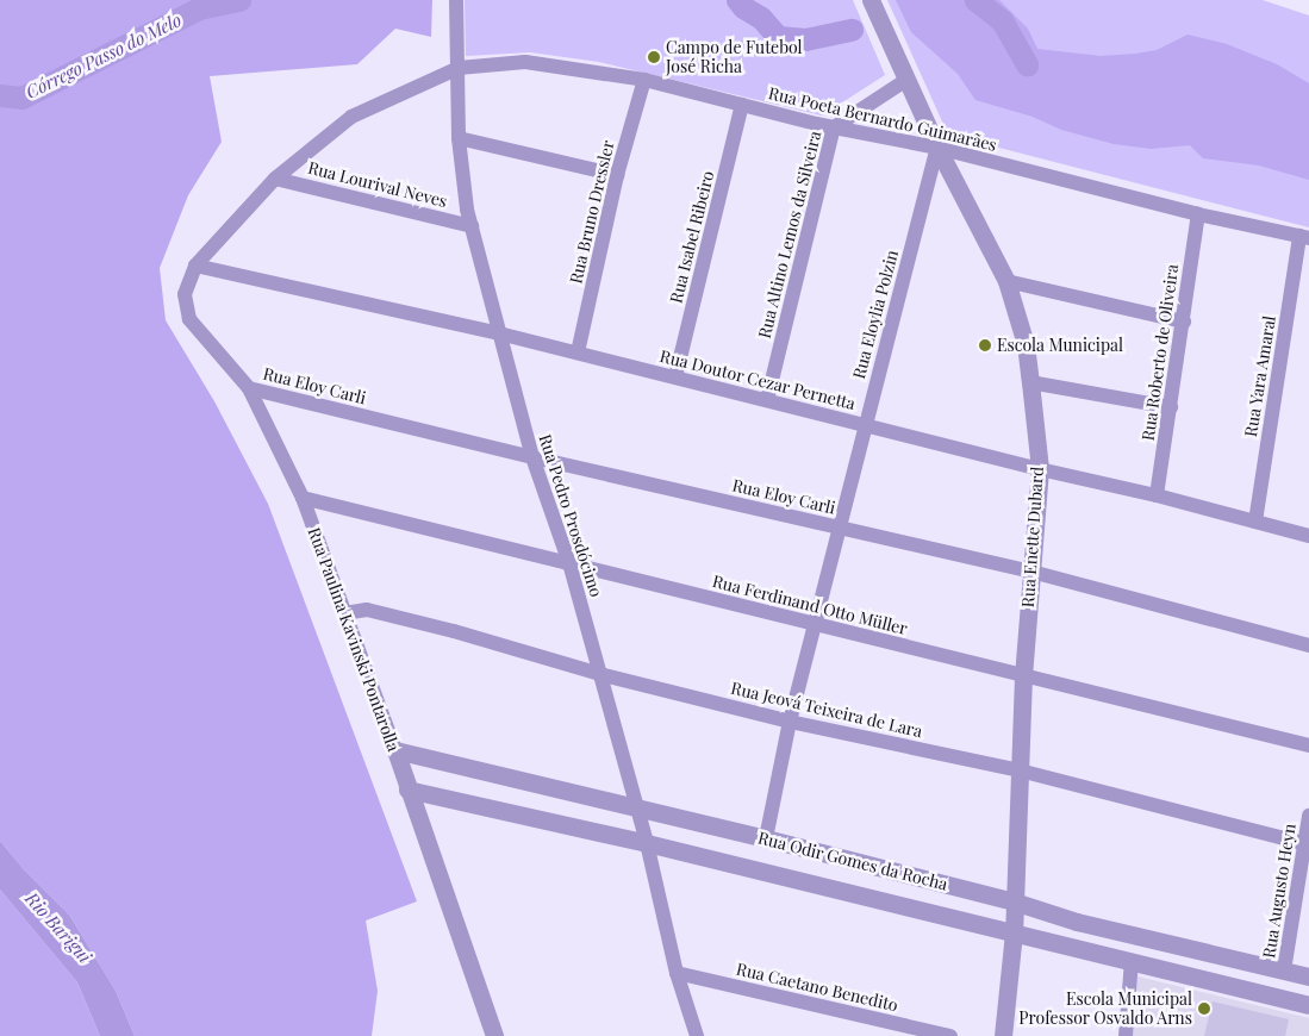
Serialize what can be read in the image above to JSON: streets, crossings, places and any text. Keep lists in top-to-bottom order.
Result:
{
  "streets": {
    "street": [
      "Rua Poeta Bernardo Guimarães",
      "Rua Lourival Neves",
      "Rua Bruno Dressler",
      "Rua Altino Lemos da Silveira",
      "Rua Isabel Ribeiro",
      "Rua Eloylia Polzin",
      "Rua Roberto de Oliveira",
      "Rua Yara Amaral",
      "Rua Doutor Cezar Pernetta",
      "Rua Eloy Carli",
      "Rua Pedro Prosdócimo",
      "Rua Enette Dubard",
      "Rua Ferdinand Otto Müller",
      "Rua Paulina Kavinski Pontarolla",
      "Rua Jeová Teixeira de Lara",
      "Rua Odir Gomes da Rocha",
      "Rua Augusto Heyn",
      "Rua Caetano Benedito"
    ]
  },
  "crossings": [
    ["Rua Poeta Bernardo Guimarães", "Rua Lourival Neves"],
    ["Rua Poeta Bernardo Guimarães", "Rua Bruno Dressler"],
    ["Rua Poeta Bernardo Guimarães", "Rua Altino Lemos da Silveira"],
    ["Rua Poeta Bernardo Guimarães", "Rua Isabel Ribeiro"],
    ["Rua Poeta Bernardo Guimarães", "Rua Eloylia Polzin"],
    ["Rua Poeta Bernardo Guimarães", "Rua Roberto de Oliveira"],
    ["Rua Poeta Bernardo Guimarães", "Rua Yara Amaral"],
    ["Rua Poeta Bernardo Guimarães", "Rua Doutor Cezar Pernetta"],
    ["Rua Poeta Bernardo Guimarães", "Rua Pedro Prosdócimo"],
    ["Rua Poeta Bernardo Guimarães", "Rua Enette Dubard"],
    ["Rua Poeta Bernardo Guimarães", "Rua Paulina Kavinski Pontarolla"],
    ["Rua Lourival Neves", "Rua Pedro Prosdócimo"],
    ["Rua Bruno Dressler", "Rua Doutor Cezar Pernetta"],
    ["Rua Altino Lemos da Silveira", "Rua Doutor Cezar Pernetta"],
    ["Rua Altino Lemos da Silveira", "Rua Enette Dubard"],
    ["Rua Isabel Ribeiro", "Rua Doutor Cezar Pernetta"],
    ["Rua Eloylia Polzin", "Rua Doutor Cezar Pernetta"],
    ["Rua Eloylia Polzin", "Rua Eloy Carli"],
    ["Rua Eloylia Polzin", "Rua Enette Dubard"],
    ["Rua Eloylia Polzin", "Rua Ferdinand Otto Müller"],
    ["Rua Eloylia Polzin", "Rua Jeová Teixeira de Lara"],
    ["Rua Eloylia Polzin", "Rua Odir Gomes da Rocha"],
    ["Rua Roberto de Oliveira", "Rua Doutor Cezar Pernetta"],
    ["Rua Yara Amaral", "Rua Doutor Cezar Pernetta"],
    ["Rua Doutor Cezar Pernetta", "Rua Pedro Prosdócimo"],
    ["Rua Doutor Cezar Pernetta", "Rua Enette Dubard"],
    ["Rua Doutor Cezar Pernetta", "Rua Paulina Kavinski Pontarolla"],
    ["Rua Eloy Carli", "Rua Pedro Prosdócimo"],
    ["Rua Eloy Carli", "Rua Enette Dubard"],
    ["Rua Eloy Carli", "Rua Paulina Kavinski Pontarolla"],
    ["Rua Pedro Prosdócimo", "Rua Ferdinand Otto Müller"],
    ["Rua Pedro Prosdócimo", "Rua Jeová Teixeira de Lara"],
    ["Rua Pedro Prosdócimo", "Rua Odir Gomes da Rocha"],
    ["Rua Pedro Prosdócimo", "Rua Caetano Benedito"],
    ["Rua Enette Dubard", "Rua Ferdinand Otto Müller"],
    ["Rua Enette Dubard", "Rua Jeová Teixeira de Lara"],
    ["Rua Enette Dubard", "Rua Odir Gomes da Rocha"],
    ["Rua Ferdinand Otto Müller", "Rua Paulina Kavinski Pontarolla"],
    ["Rua Paulina Kavinski Pontarolla", "Rua Jeová Teixeira de Lara"],
    ["Rua Paulina Kavinski Pontarolla", "Rua Odir Gomes da Rocha"],
    ["Rua Jeová Teixeira de Lara", "Rua Augusto Heyn"],
    ["Rua Odir Gomes da Rocha", "Rua Augusto Heyn"]
  ],
  "water": ["Córrego Passo do Melo", "Rio Barigui"],
  "places": ["Campo de Futebol José Richa", "Escola Municipal", "Escola Municipal Professor Osvaldo Arns"]
}
